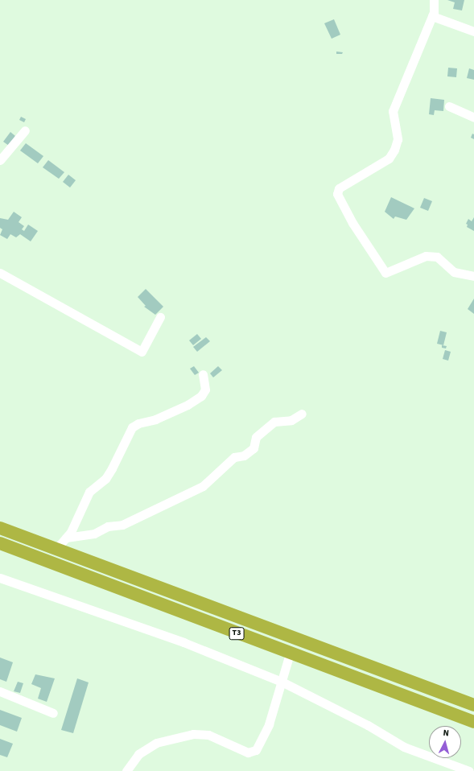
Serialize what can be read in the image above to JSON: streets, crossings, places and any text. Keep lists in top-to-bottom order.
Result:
{
  "streets": {
    "highway": ["T3"]
  },
  "north": "top"
}
